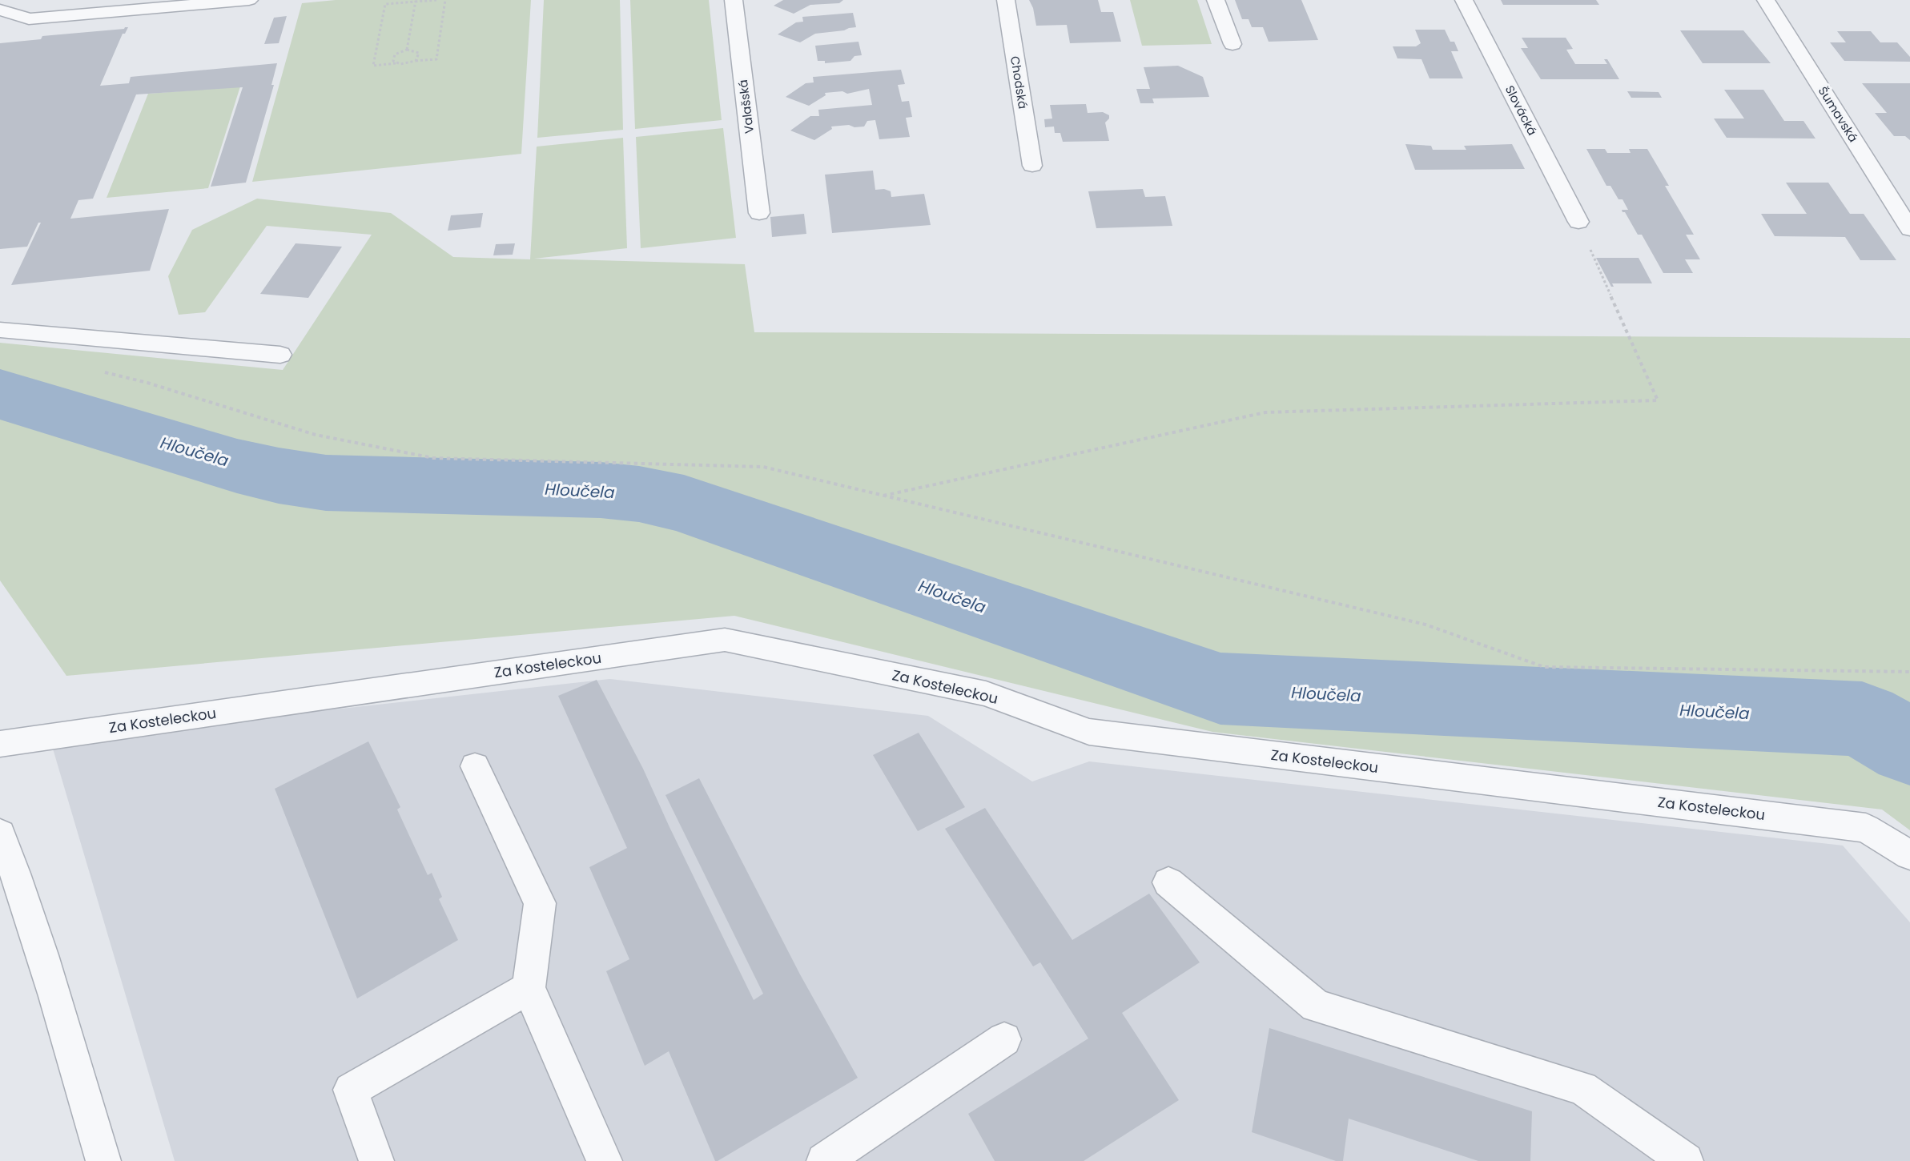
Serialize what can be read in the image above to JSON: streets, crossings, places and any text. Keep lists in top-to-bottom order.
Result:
{
  "streets": {
    "street": [
      "Chodská",
      "Valašská",
      "Slovácká",
      "Šumavská",
      "Za Kosteleckou"
    ]
  },
  "water": ["Hloučela"]
}
